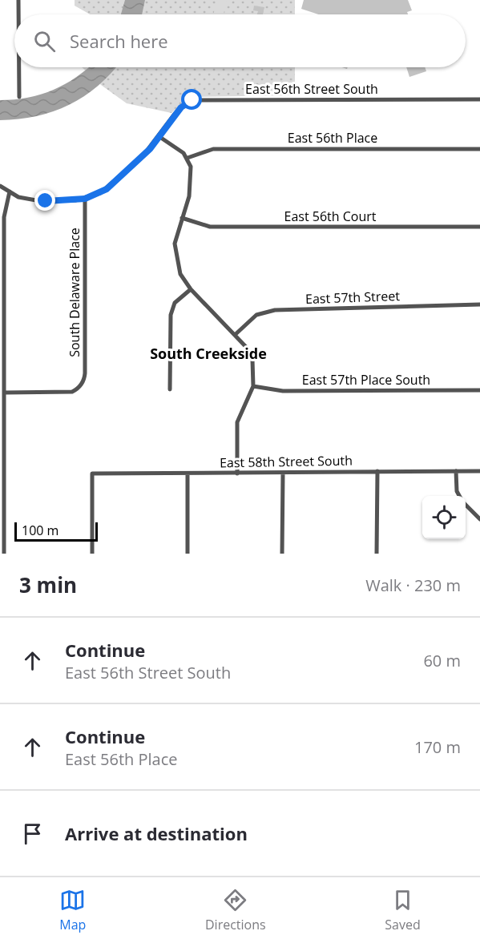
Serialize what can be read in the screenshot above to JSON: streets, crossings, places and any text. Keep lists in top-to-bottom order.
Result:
{
  "streets": {
    "street": [
      "East 56th Street South",
      "East 56th Place",
      "East 56th Court",
      "South Delaware Place",
      "East 57th Street",
      "East 57th Place South",
      "East 58th Street South"
    ]
  },
  "districts": ["South Creekside"],
  "scale_bar": "100 m",
  "page": {
    "search": "Search here",
    "scale": "100 m",
    "heading": ["3 min", "Walk · 230 m"],
    "list": [
      ["Continue", "East 56th Street South", "60 m"],
      ["Continue", "East 56th Place", "170 m"],
      "Arrive at destination"
    ],
    "nav": ["Map", "Directions", "Saved"]
  }
}
